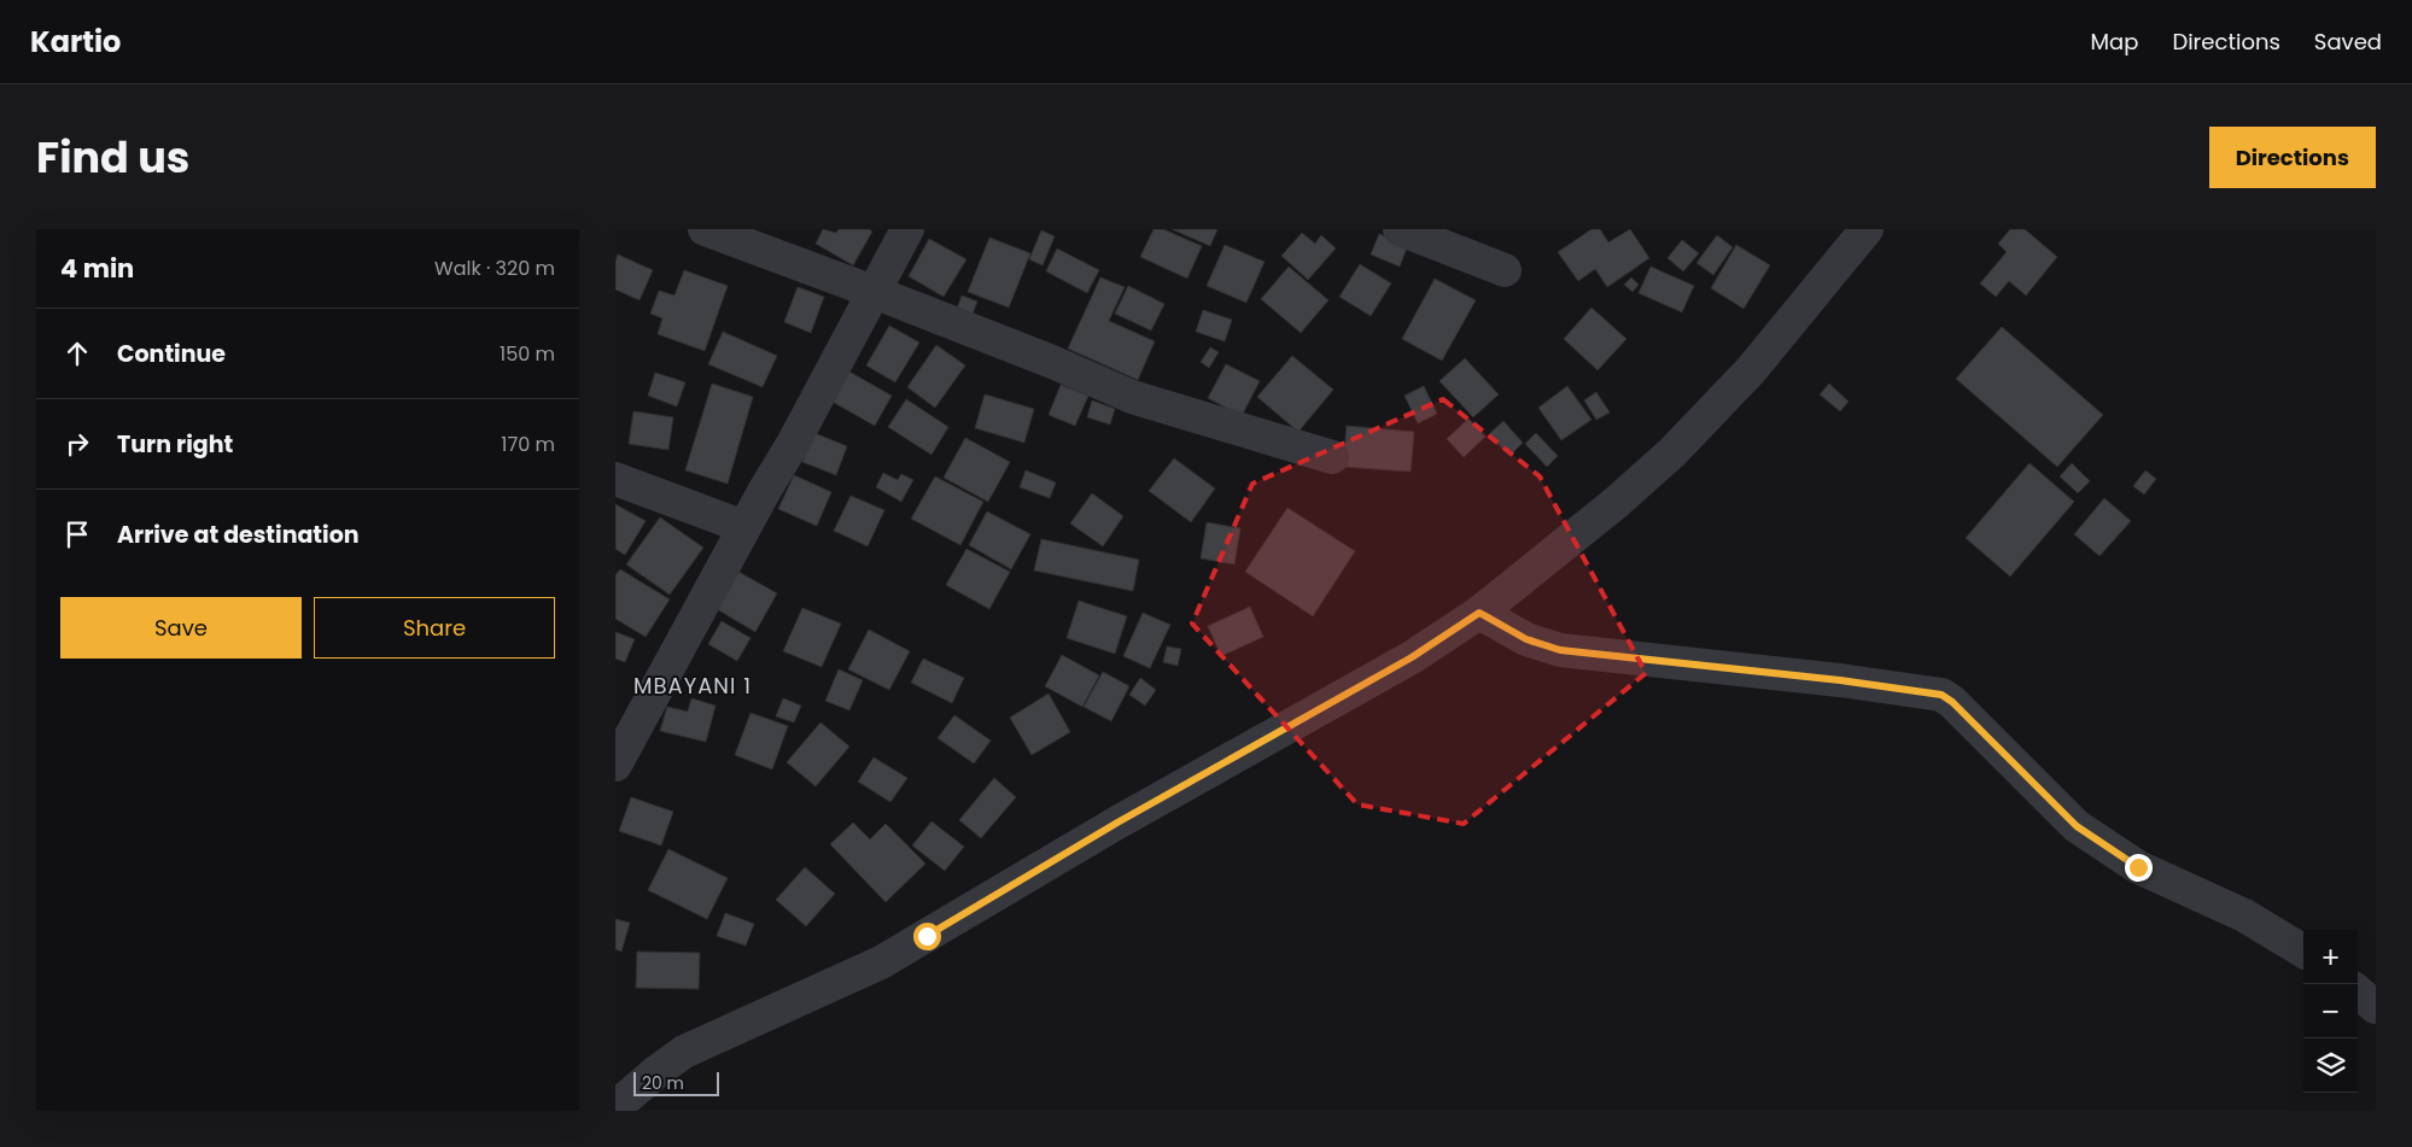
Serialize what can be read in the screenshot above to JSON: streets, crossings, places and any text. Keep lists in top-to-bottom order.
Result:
{
  "districts": ["MBAYANI 1"],
  "scale_bar": "20 m",
  "page": {
    "header": "Kartio",
    "nav": ["Map", "Directions", "Saved"],
    "title": "Find us",
    "buttons": [
      "Directions",
      ["Save", "Share"]
    ],
    "heading": ["4 min", "Walk · 320 m"],
    "list": [
      ["Continue", "150 m"],
      ["Turn right", "170 m"],
      "Arrive at destination"
    ],
    "map_buttons": ["+", "−"],
    "scale": "20 m"
  }
}
